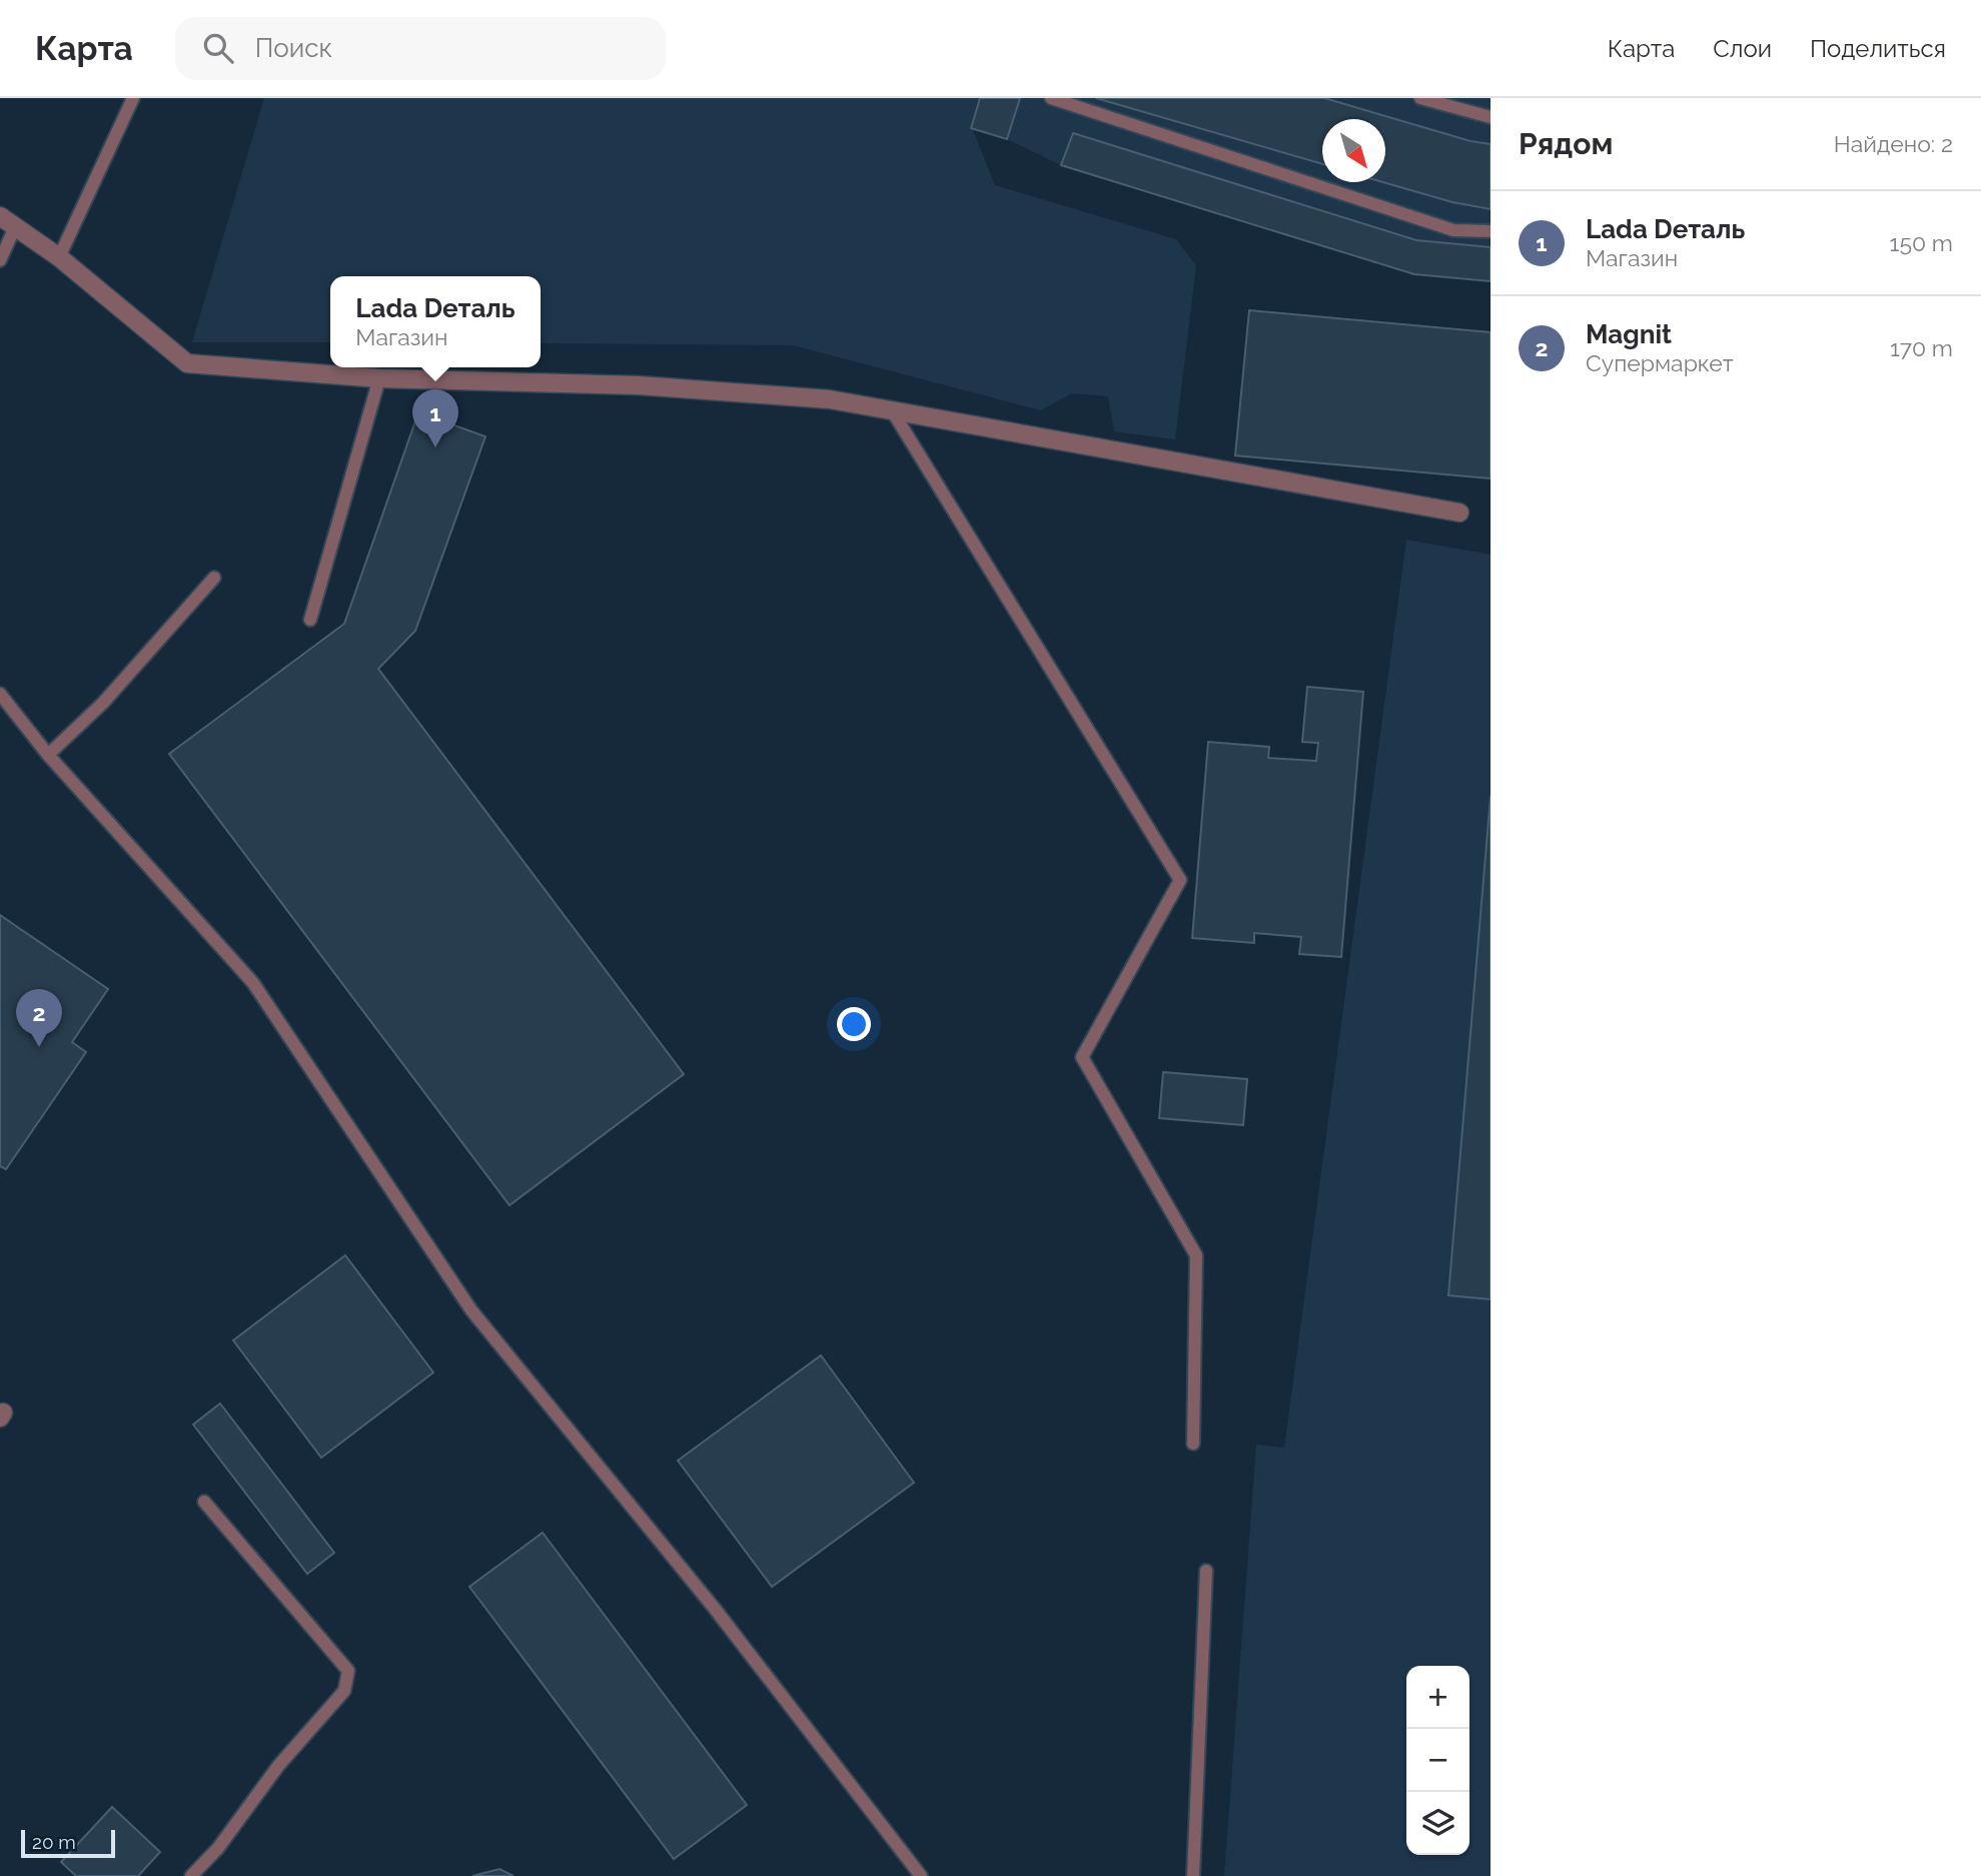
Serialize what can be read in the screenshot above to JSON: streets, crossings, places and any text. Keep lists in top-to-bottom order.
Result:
{
  "scale_bar": "20 m",
  "north": "bottom right",
  "page": {
    "header": "Карта",
    "search": "Поиск",
    "nav": ["Карта", "Слои", "Поделиться"],
    "heading": ["Рядом", "Найдено: 2"],
    "list": [
      {
        "mark": "1",
        "name": "Lada Dеталь",
        "note": "Магазин",
        "value": "150 m"
      },
      {
        "mark": "2",
        "name": "Magnit",
        "note": "Супермаркет",
        "value": "170 m"
      }
    ],
    "popup": ["Lada Dеталь", "Магазин"],
    "pins": ["1", "2"],
    "map_buttons": ["+", "−"],
    "scale": "20 m"
  }
}
